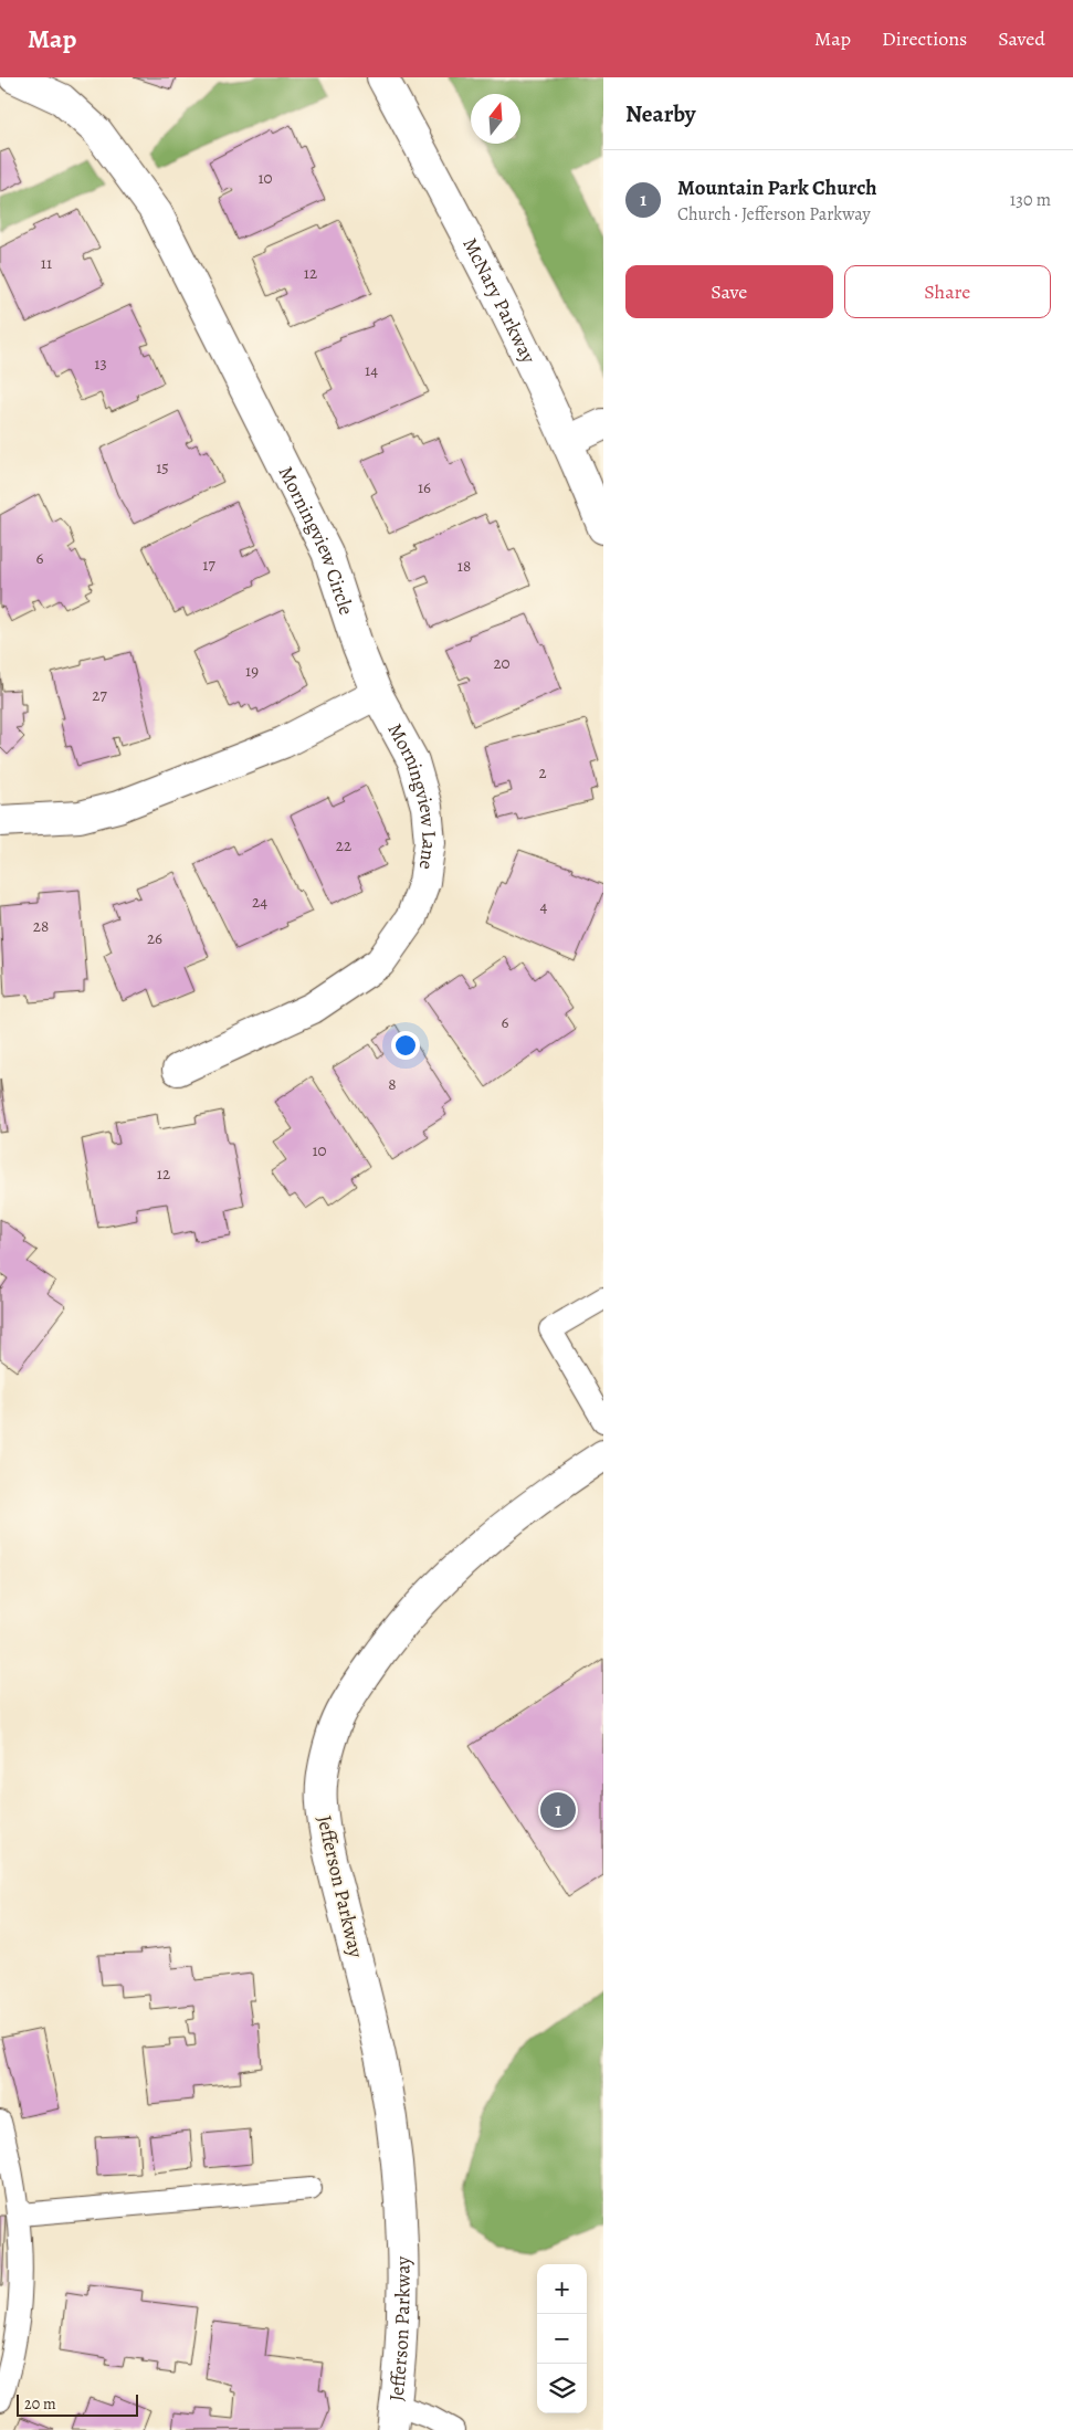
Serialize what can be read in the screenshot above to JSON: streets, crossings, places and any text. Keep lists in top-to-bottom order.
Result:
{
  "streets": {
    "street": [
      "McNary Parkway",
      "Morningview Circle",
      "Morningview Lane",
      "Jefferson Parkway"
    ]
  },
  "crossings": [
    ["Morningview Circle", "Morningview Lane"]
  ],
  "house_numbers": [
    "10",
    "11",
    "12",
    "13",
    "14",
    "15",
    "16",
    "6",
    "17",
    "18",
    "20",
    "19",
    "27",
    "2",
    "22",
    "24",
    "4",
    "28",
    "26",
    "6",
    "8",
    "10",
    "12"
  ],
  "scale_bar": "20 m",
  "north": "top",
  "page": {
    "header": "Map",
    "nav": ["Map", "Directions", "Saved"],
    "heading": "Nearby",
    "list": [
      {
        "mark": "1",
        "name": "Mountain Park Church",
        "note": "Church · Jefferson Parkway",
        "value": "130 m"
      }
    ],
    "buttons": ["Save", "Share"],
    "pins": "1",
    "map_buttons": ["+", "−"],
    "scale": "20 m"
  }
}
